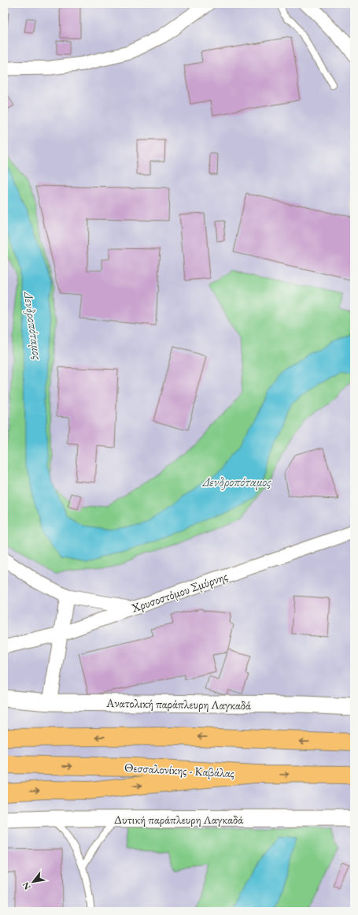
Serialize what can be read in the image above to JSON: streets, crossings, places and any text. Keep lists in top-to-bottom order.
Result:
{
  "streets": {
    "highway": ["Θεσσαλονίκης - Καβάλας"],
    "street": ["Χρυσοστόμου Σμύρνης", "Ανατολική παράπλευρη Λαγκαδά", "Δυτική παράπλευρη Λαγκαδά"]
  },
  "water": ["Δενδροπόταμος"],
  "north": "bottom left"
}
